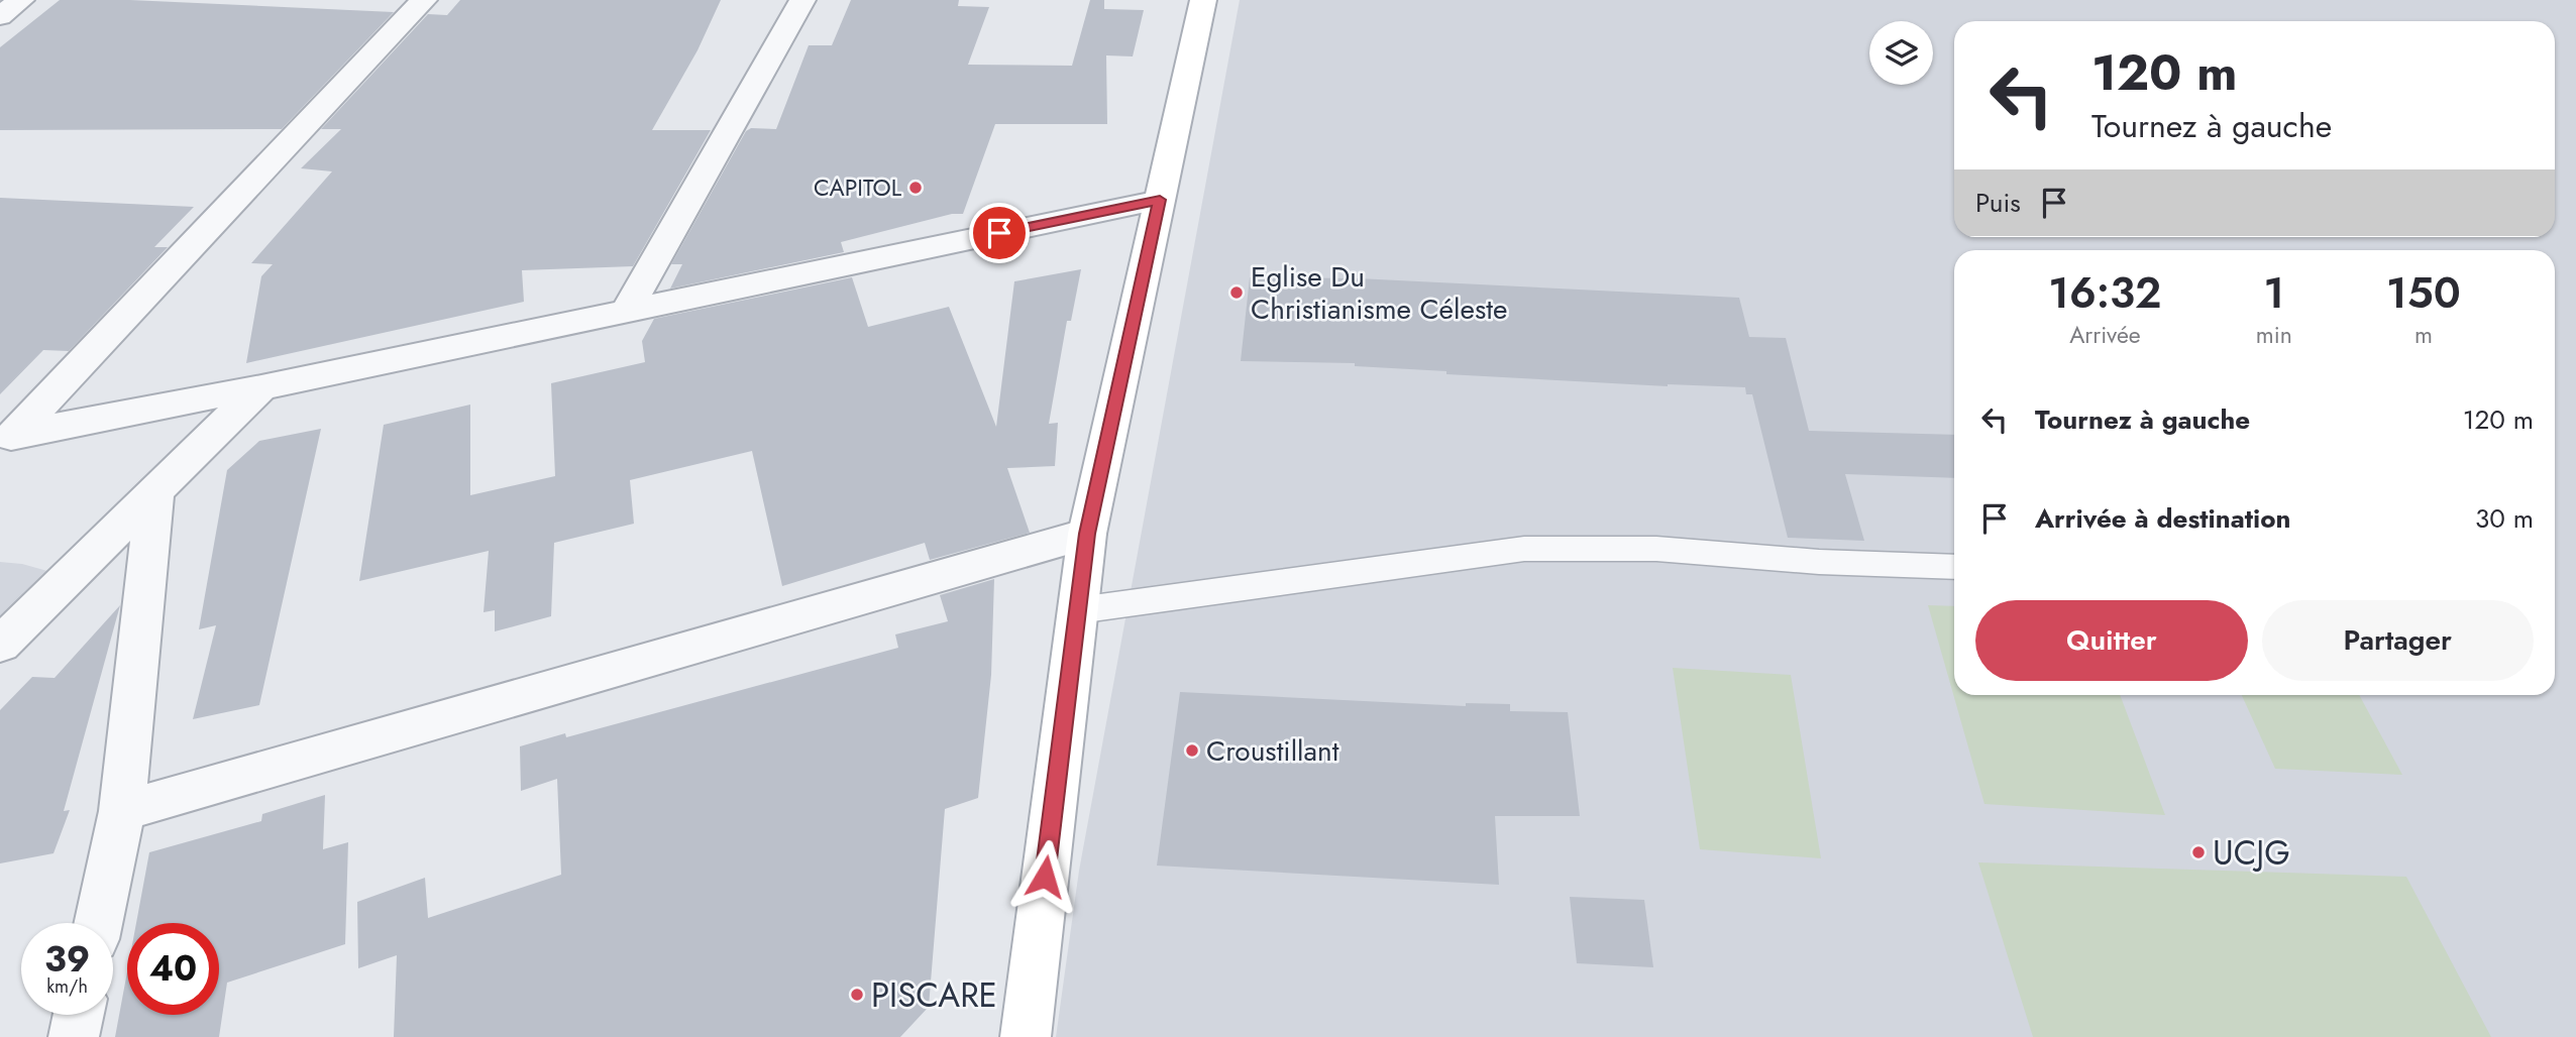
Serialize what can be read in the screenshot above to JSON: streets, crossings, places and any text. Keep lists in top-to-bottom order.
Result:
{
  "places": [
    "CAPITOL",
    "Eglise Du Christianisme Céleste",
    "Croustillant",
    "UCJG",
    "PISCARE"
  ],
  "page": {
    "turn": ["120 m", "Tournez à gauche"],
    "then": "Puis",
    "eta": [
      "16:32",
      "Arrivée",
      "1",
      "min",
      "150",
      "m"
    ],
    "list": [
      {
        "name": "Tournez à gauche",
        "value": "120 m"
      },
      {
        "name": "Arrivée à destination",
        "value": "30 m"
      }
    ],
    "buttons": ["Quitter", "Partager"],
    "speed": "39 km/h",
    "limit": "40"
  }
}
